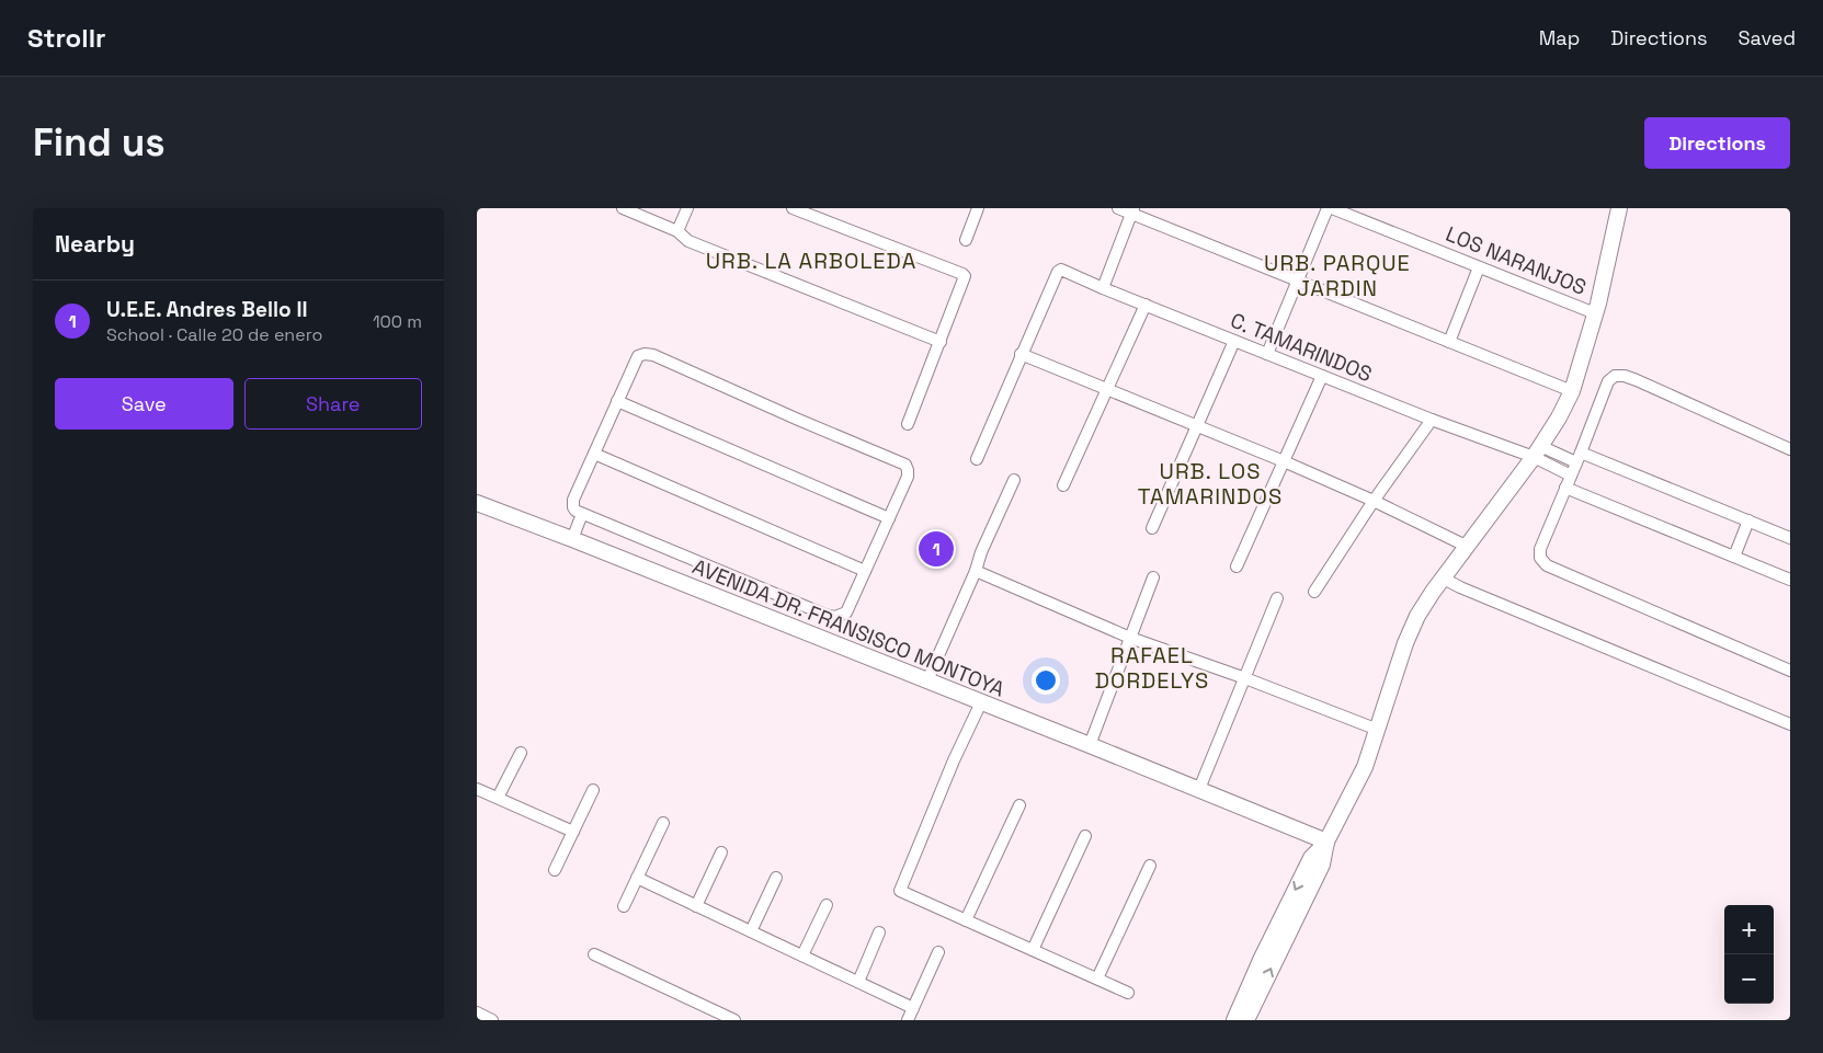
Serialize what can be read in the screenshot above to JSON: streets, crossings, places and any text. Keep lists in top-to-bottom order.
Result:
{
  "streets": {
    "main road": ["AVENIDA DR. FRANSISCO MONTOYA"],
    "street": ["LOS NARANJOS", "C. TAMARINDOS"]
  },
  "districts": [
    "URB. LA ARBOLEDA",
    "URB. PARQUE JARDIN",
    "URB. LOS TAMARINDOS",
    "RAFAEL DORDELYS"
  ],
  "page": {
    "header": "Strollr",
    "nav": ["Map", "Directions", "Saved"],
    "buttons": [
      "Directions",
      ["Save", "Share"]
    ],
    "title": "Find us",
    "heading": "Nearby",
    "list": [
      {
        "mark": "1",
        "name": "U.E.E. Andres Bello II",
        "note": "School · Calle 20 de enero",
        "value": "100 m"
      }
    ],
    "pins": "1",
    "map_buttons": ["+", "−"]
  }
}
